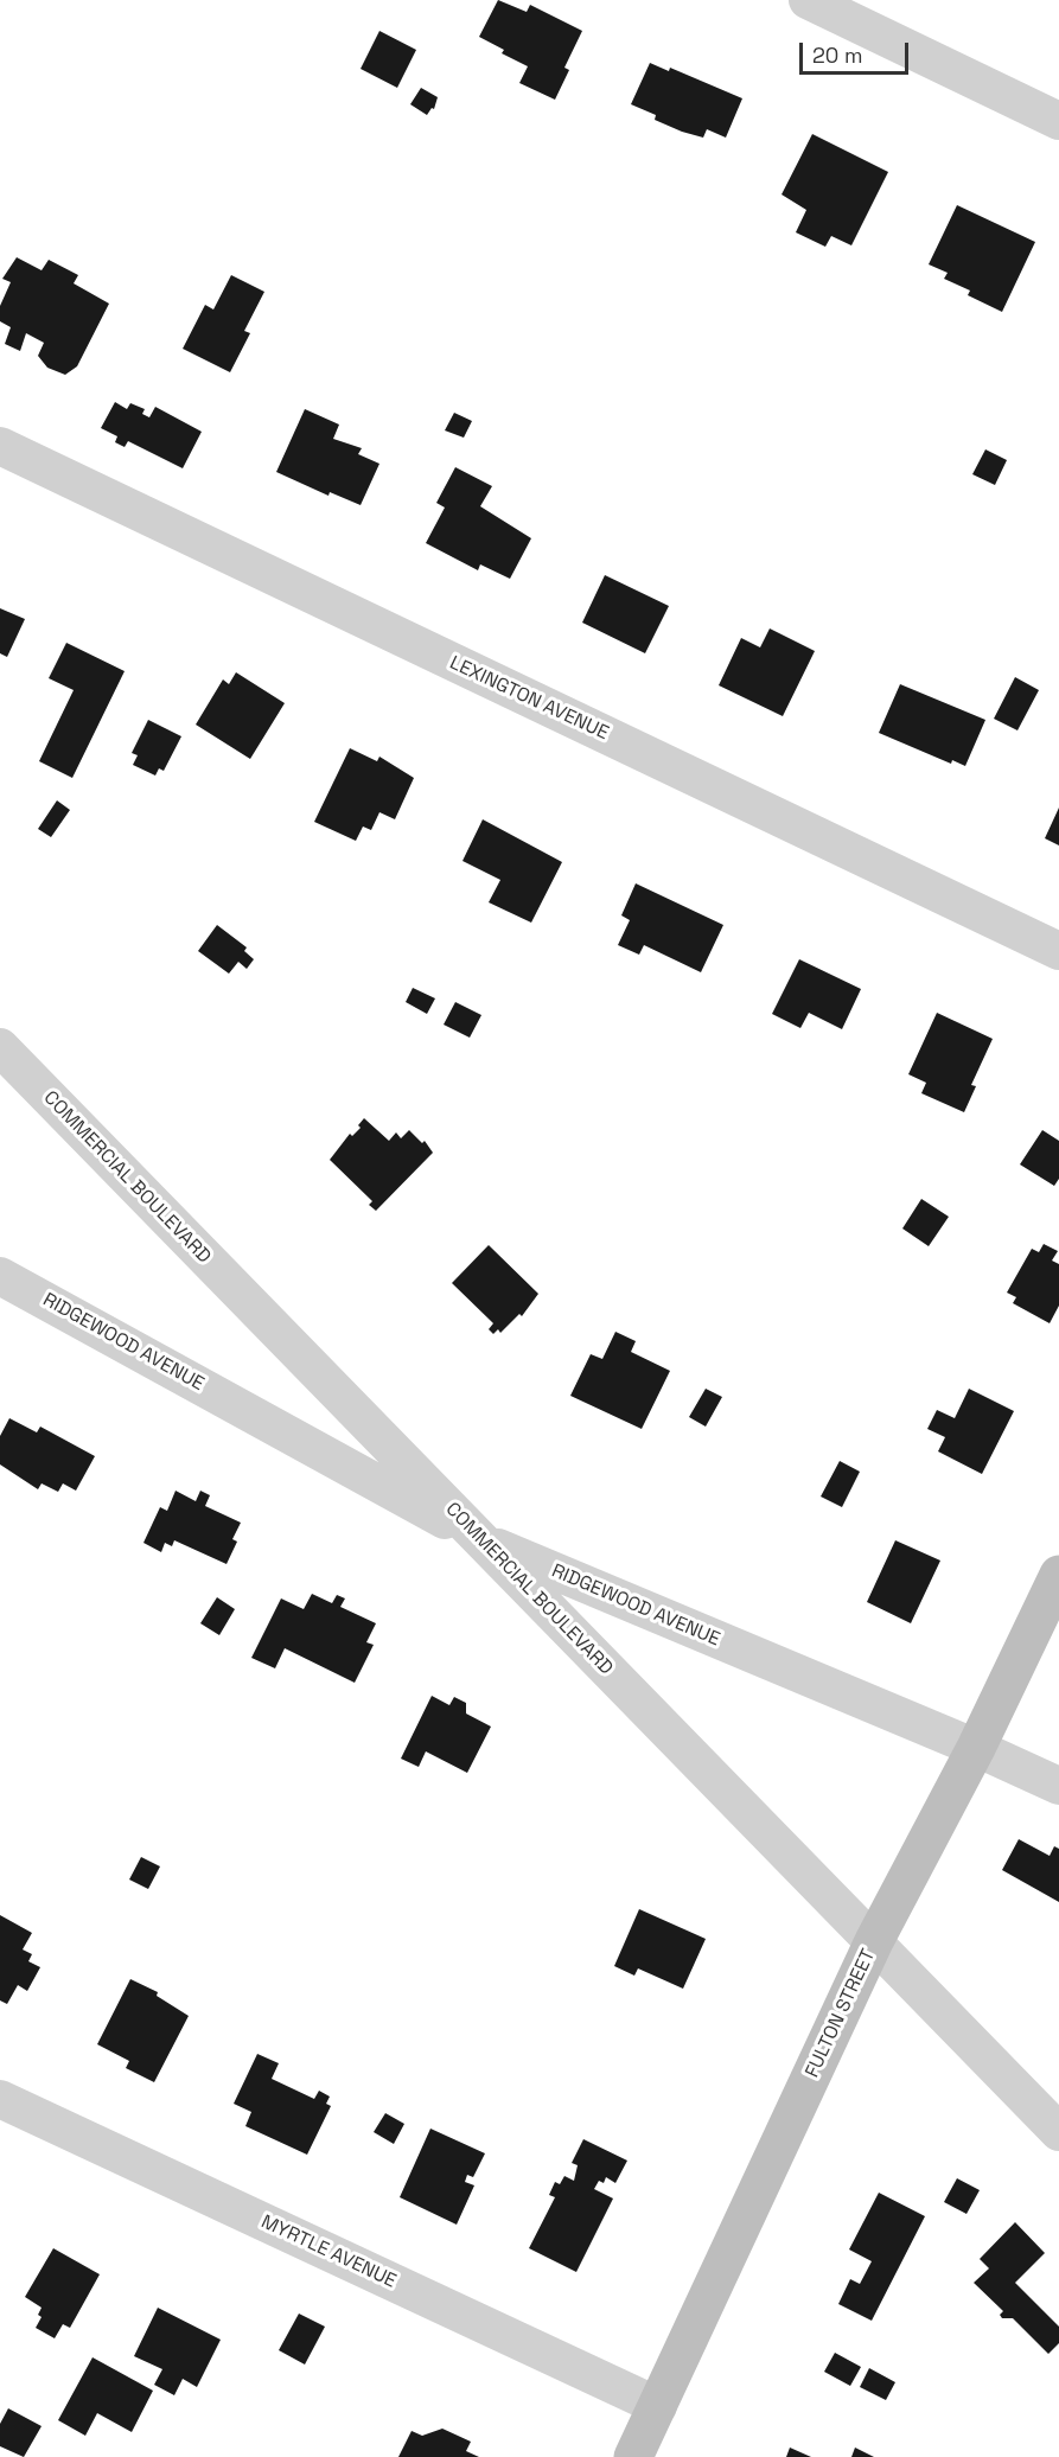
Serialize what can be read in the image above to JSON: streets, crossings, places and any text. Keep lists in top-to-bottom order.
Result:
{
  "streets": {
    "street": [
      "LEXINGTON AVENUE",
      "COMMERCIAL BOULEVARD",
      "RIDGEWOOD AVENUE",
      "FULTON STREET",
      "MYRTLE AVENUE"
    ]
  },
  "crossings": [
    ["COMMERCIAL BOULEVARD", "RIDGEWOOD AVENUE"],
    ["COMMERCIAL BOULEVARD", "FULTON STREET"],
    ["RIDGEWOOD AVENUE", "FULTON STREET"],
    ["FULTON STREET", "MYRTLE AVENUE"]
  ],
  "scale_bar": "20 m"
}
